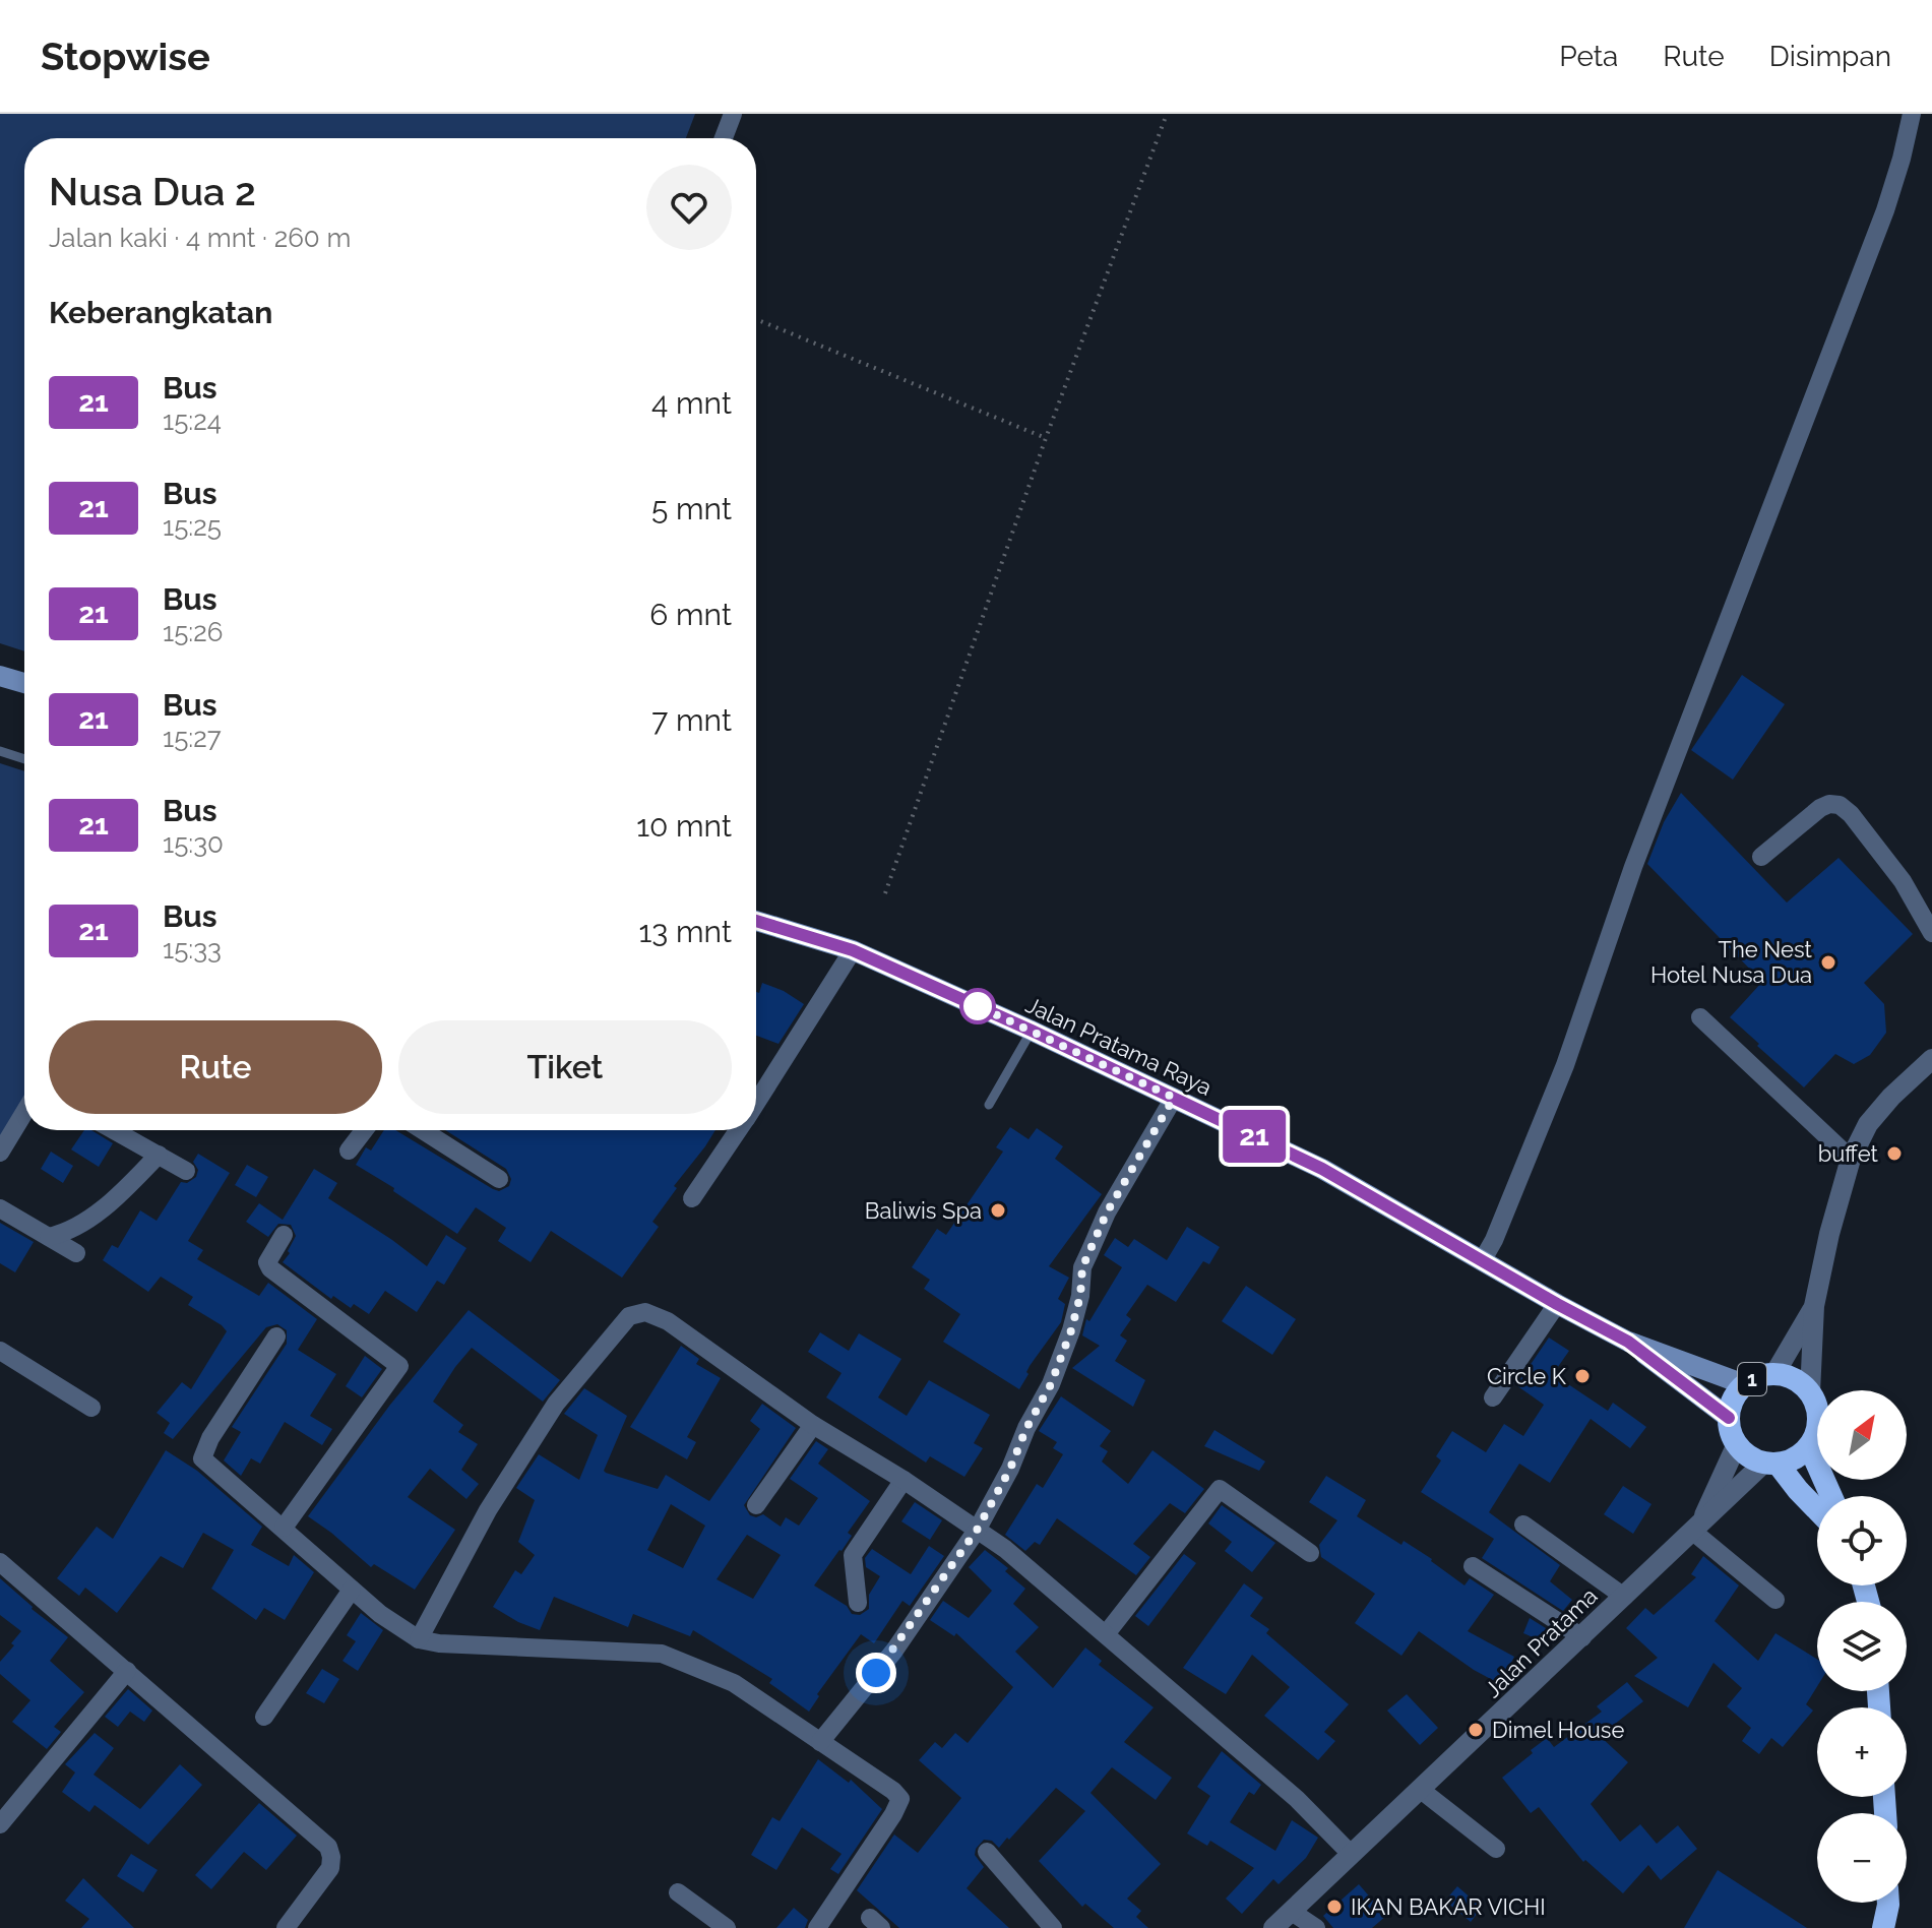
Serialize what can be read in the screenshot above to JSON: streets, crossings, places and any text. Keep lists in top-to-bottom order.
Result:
{
  "streets": {
    "highway": ["1"],
    "main road": ["Jalan Pratama Raya"],
    "street": ["Jalan Pratama"]
  },
  "crossings": [
    ["Jalan Pratama Raya", "1"],
    ["Jalan Pratama Raya", "Jalan Pratama"],
    ["1", "Jalan Pratama"]
  ],
  "places": [
    "The Nest Hotel Nusa Dua",
    "buffet",
    "Baliwis Spa",
    "Circle K",
    "Dimel House",
    "IKAN BAKAR VICHI"
  ],
  "lines": ["bus line 21"],
  "north": "top right",
  "page": {
    "header": "Stopwise",
    "nav": ["Peta", "Rute", "Disimpan"],
    "on_map": "21",
    "heading": [
      ["Nusa Dua 2", "Jalan kaki · 4 mnt · 260 m"],
      "Keberangkatan"
    ],
    "list": [
      {
        "mark": "21",
        "name": "Bus",
        "note": "15:24",
        "value": "4 mnt"
      },
      {
        "mark": "21",
        "name": "Bus",
        "note": "15:25",
        "value": "5 mnt"
      },
      {
        "mark": "21",
        "name": "Bus",
        "note": "15:26",
        "value": "6 mnt"
      },
      {
        "mark": "21",
        "name": "Bus",
        "note": "15:27",
        "value": "7 mnt"
      },
      {
        "mark": "21",
        "name": "Bus",
        "note": "15:30",
        "value": "10 mnt"
      },
      {
        "mark": "21",
        "name": "Bus",
        "note": "15:33",
        "value": "13 mnt"
      }
    ],
    "buttons": ["Rute", "Tiket"],
    "map_buttons": ["+", "−"]
  }
}
